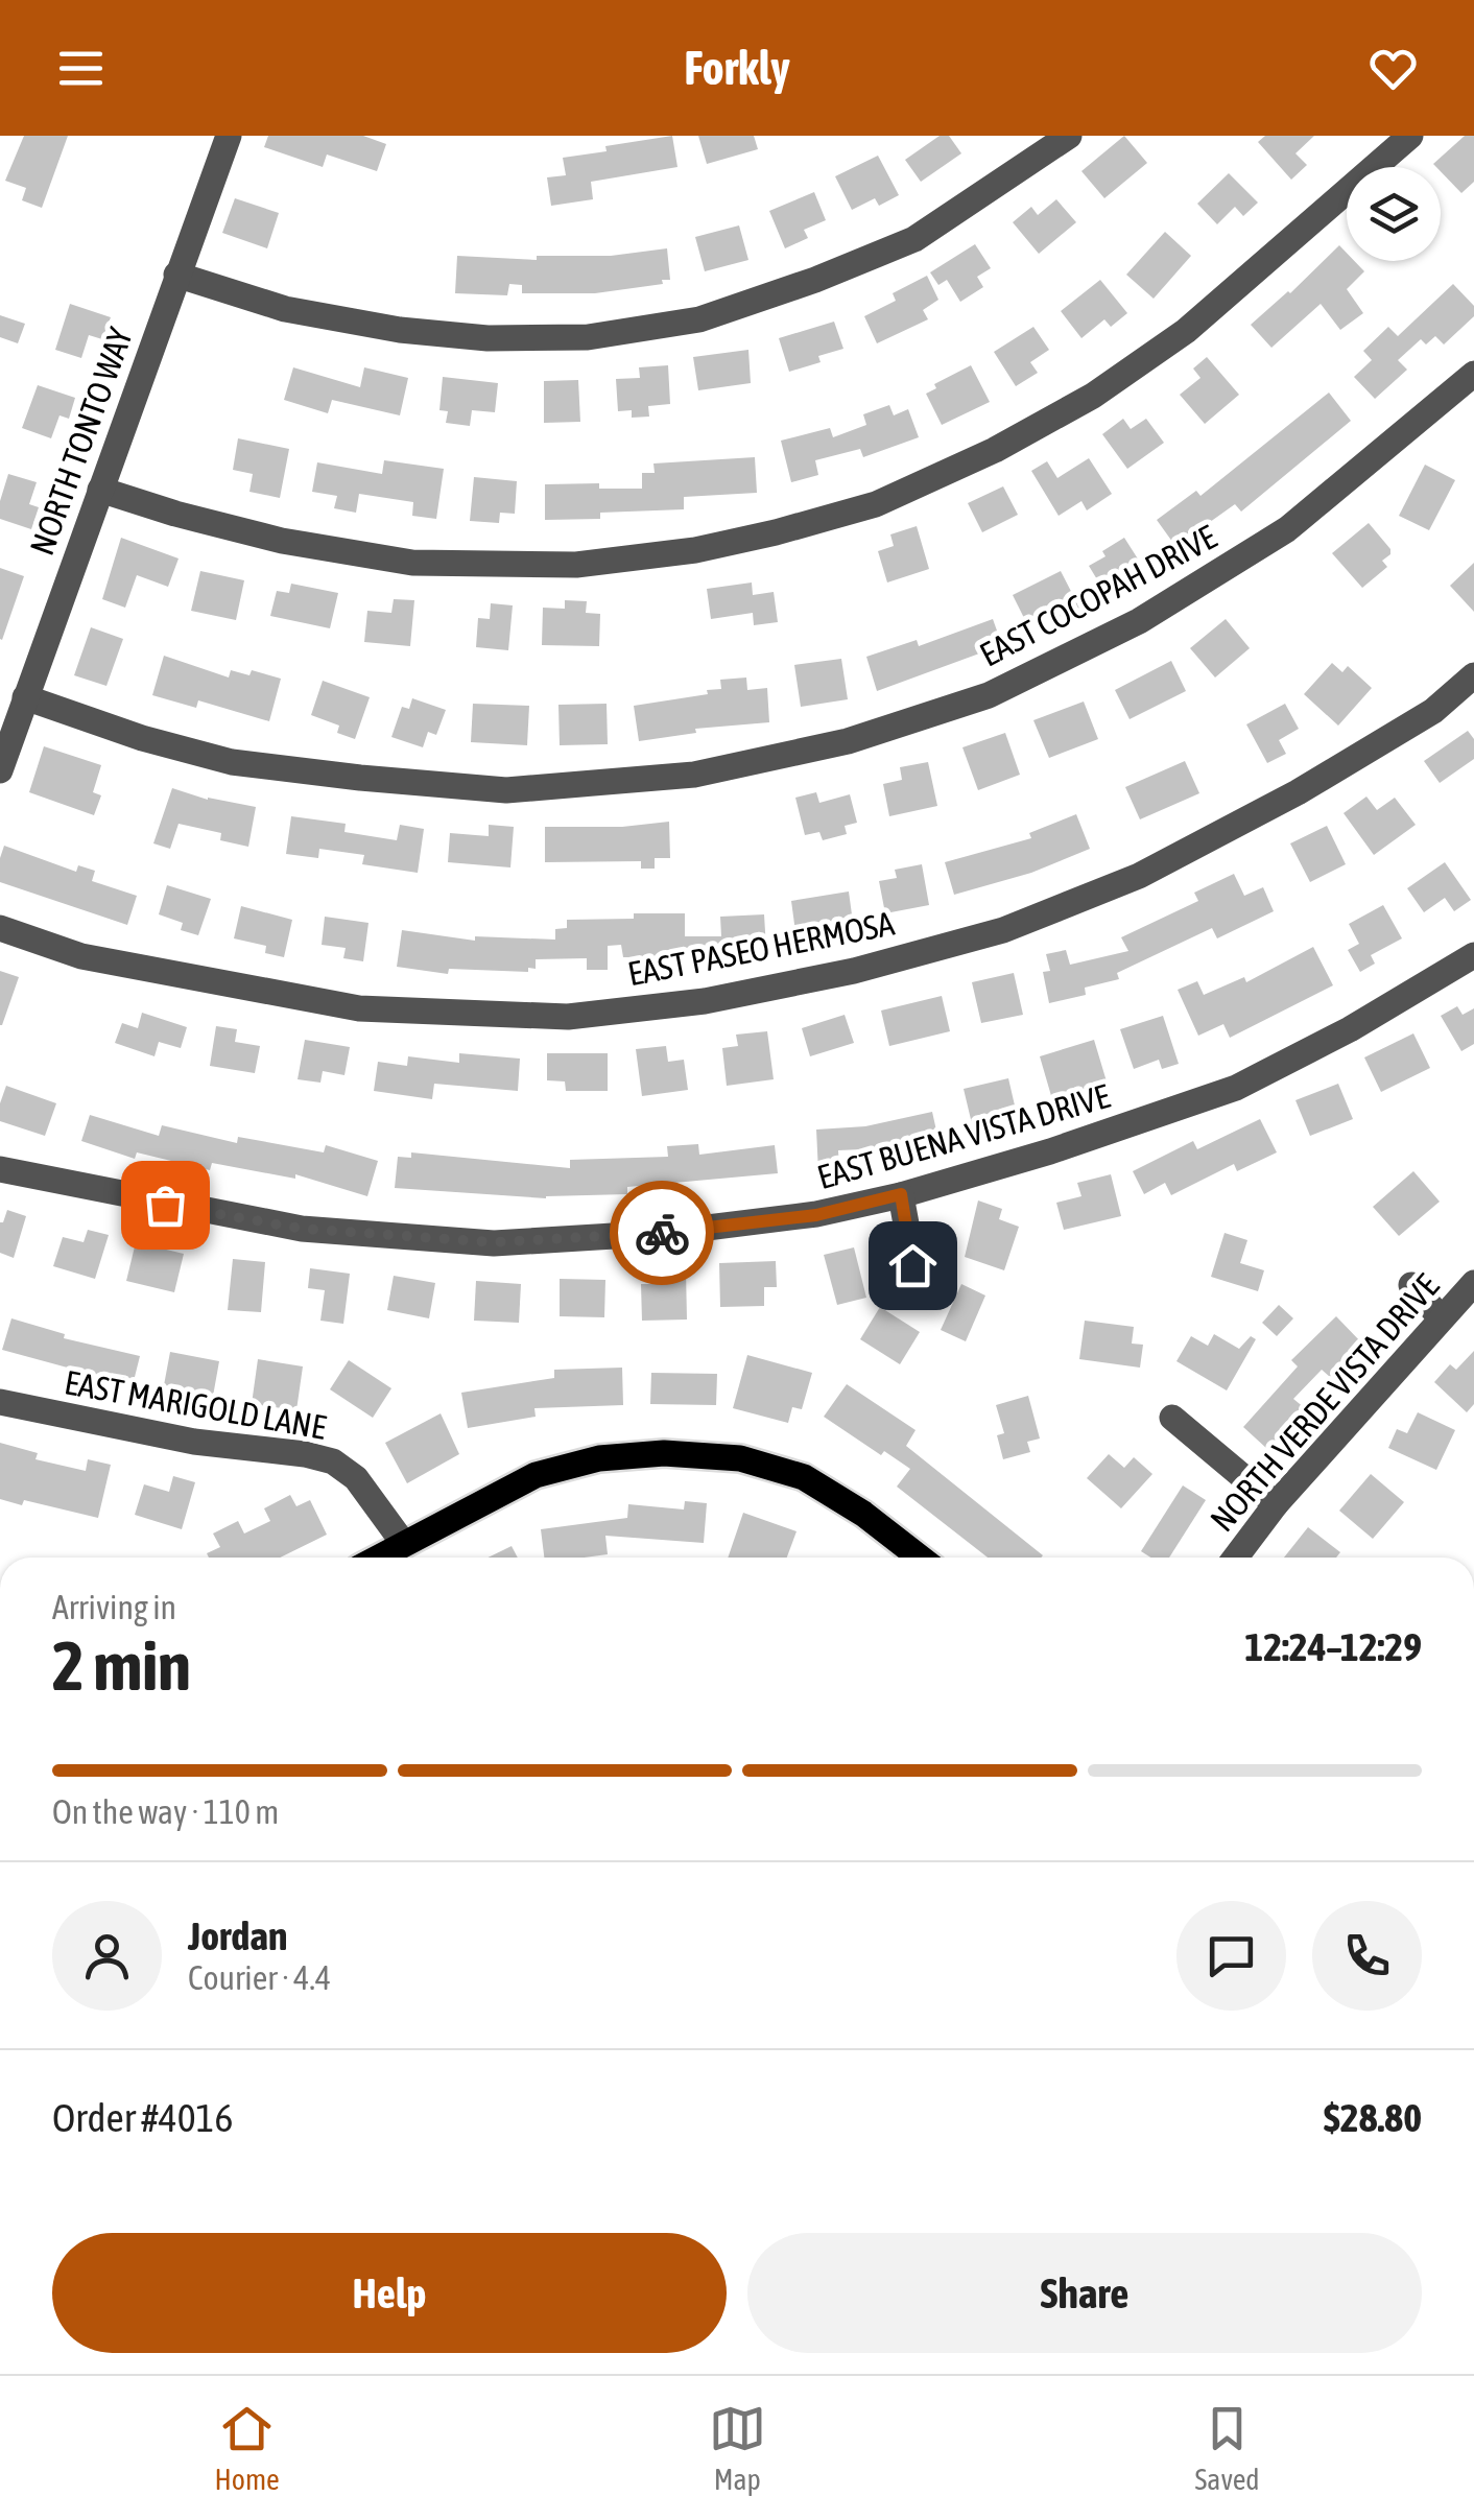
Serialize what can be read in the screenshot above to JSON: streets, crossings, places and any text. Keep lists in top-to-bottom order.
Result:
{
  "streets": {
    "street": [
      "NORTH TONTO WAY",
      "EAST COCOPAH DRIVE",
      "EAST PASEO HERMOSA",
      "EAST BUENA VISTA DRIVE",
      "NORTH VERDE VISTA DRIVE",
      "EAST MARIGOLD LANE"
    ]
  },
  "crossings": [
    ["NORTH TONTO WAY", "EAST COCOPAH DRIVE"]
  ],
  "page": {
    "header": "Forkly",
    "heading": ["2 min", "Arriving in", "12:24–12:29"],
    "panel": [
      "Jordan",
      "Courier · 4.4",
      "Order #4016",
      "$28.80"
    ],
    "bar": "On the way · 110 m",
    "buttons": ["Help", "Share"],
    "tabs": ["Home", "Map", "Saved"]
  }
}
